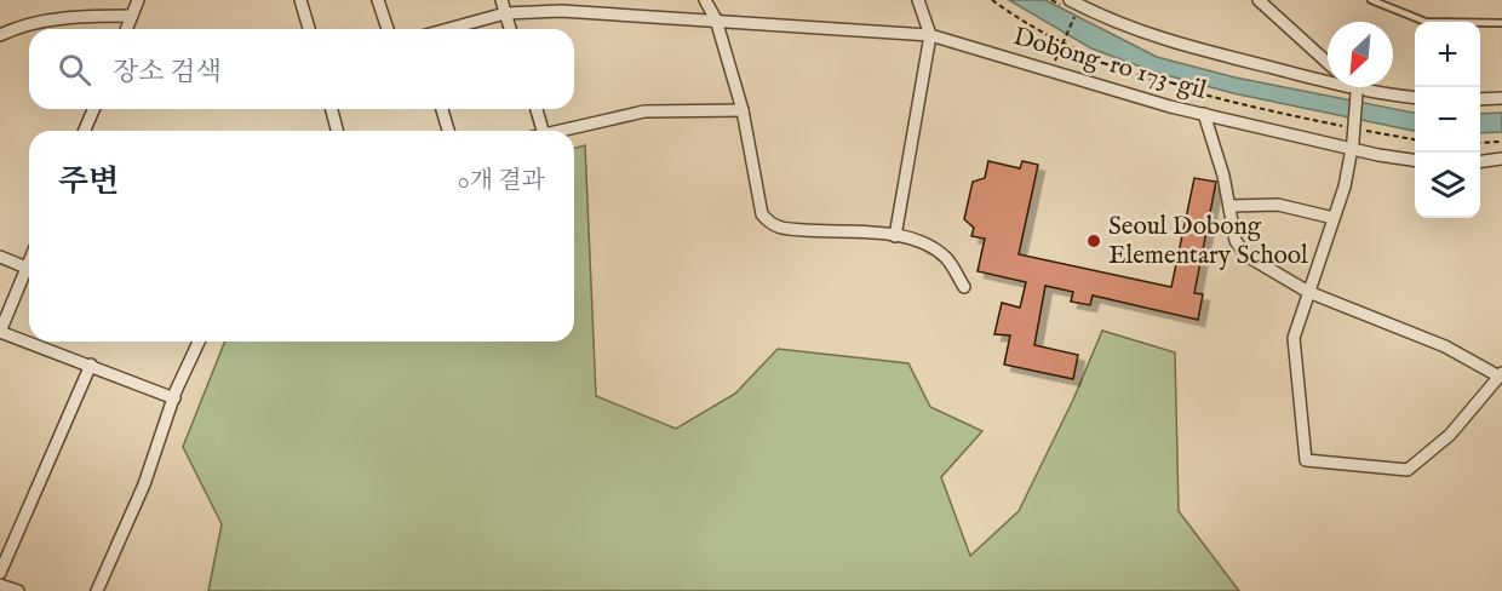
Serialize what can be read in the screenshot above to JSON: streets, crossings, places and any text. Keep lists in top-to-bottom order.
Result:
{
  "streets": {
    "street": ["Dobong-ro 173-gil"]
  },
  "places": ["Seoul Dobong Elementary School"],
  "north": "bottom left",
  "page": {
    "map_buttons": ["+", "−"],
    "search": "장소 검색",
    "heading": ["주변", "0개 결과"]
  }
}
